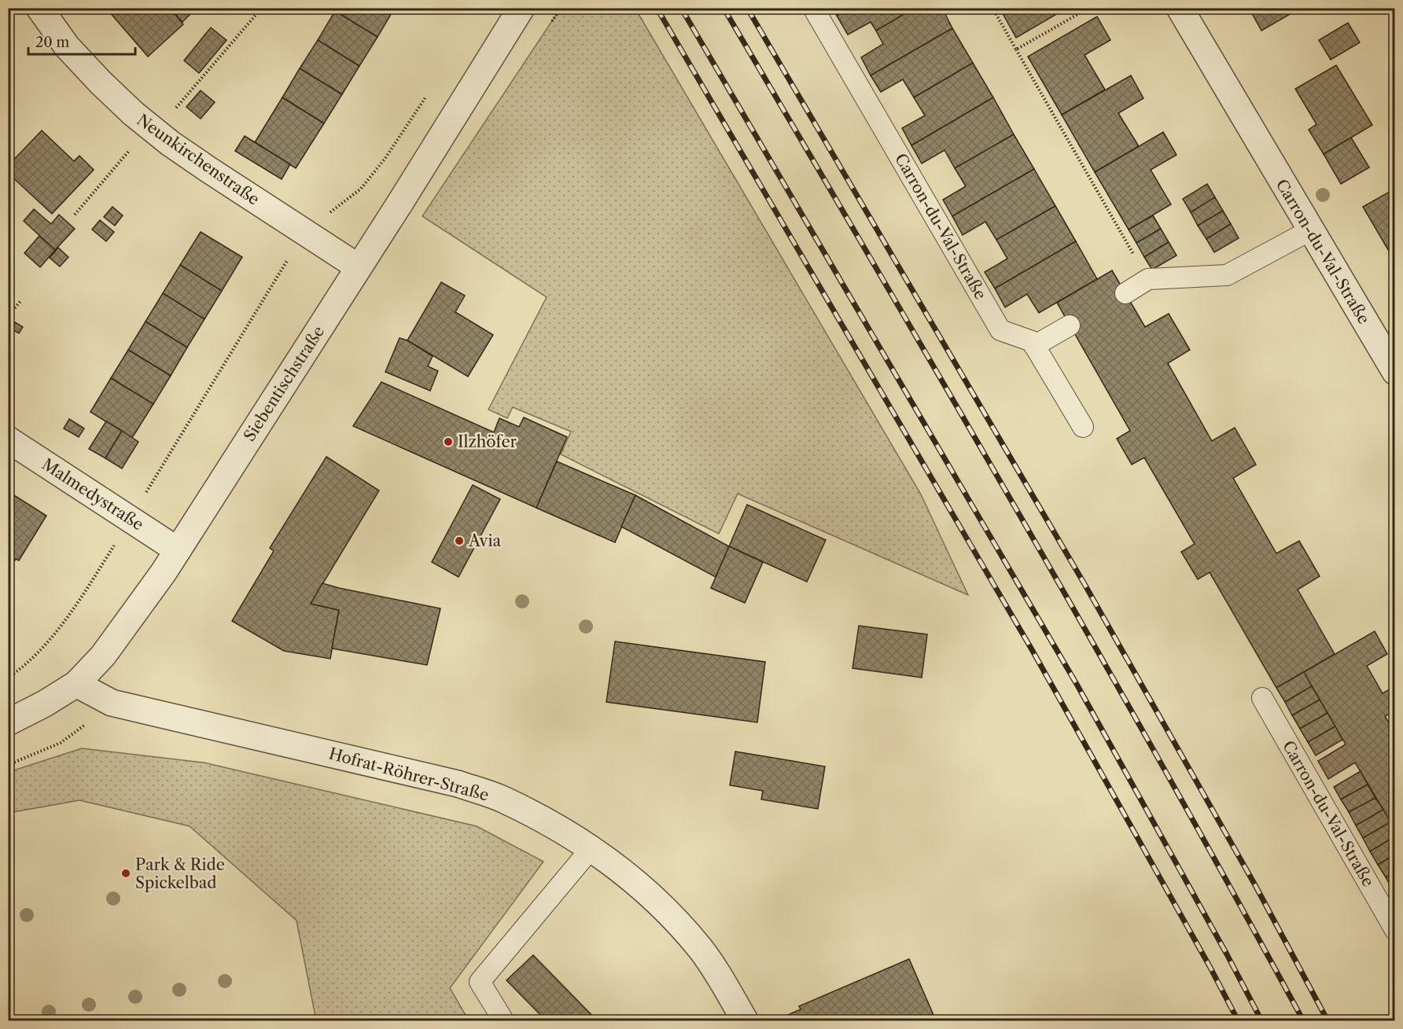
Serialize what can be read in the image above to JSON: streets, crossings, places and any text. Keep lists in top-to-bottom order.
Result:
{
  "streets": {
    "street": [
      "Neunkirchenstraße",
      "Carron-du-Val-Straße",
      "Siebentischstraße",
      "Malmedystraße",
      "Hofrat-Röhrer-Straße"
    ]
  },
  "crossings": [
    ["Neunkirchenstraße", "Siebentischstraße"],
    ["Siebentischstraße", "Malmedystraße"],
    ["Siebentischstraße", "Hofrat-Röhrer-Straße"]
  ],
  "places": ["Ilzhöfer", "Avia", "Park & Ride Spickelbad"],
  "scale_bar": "20 m"
}
